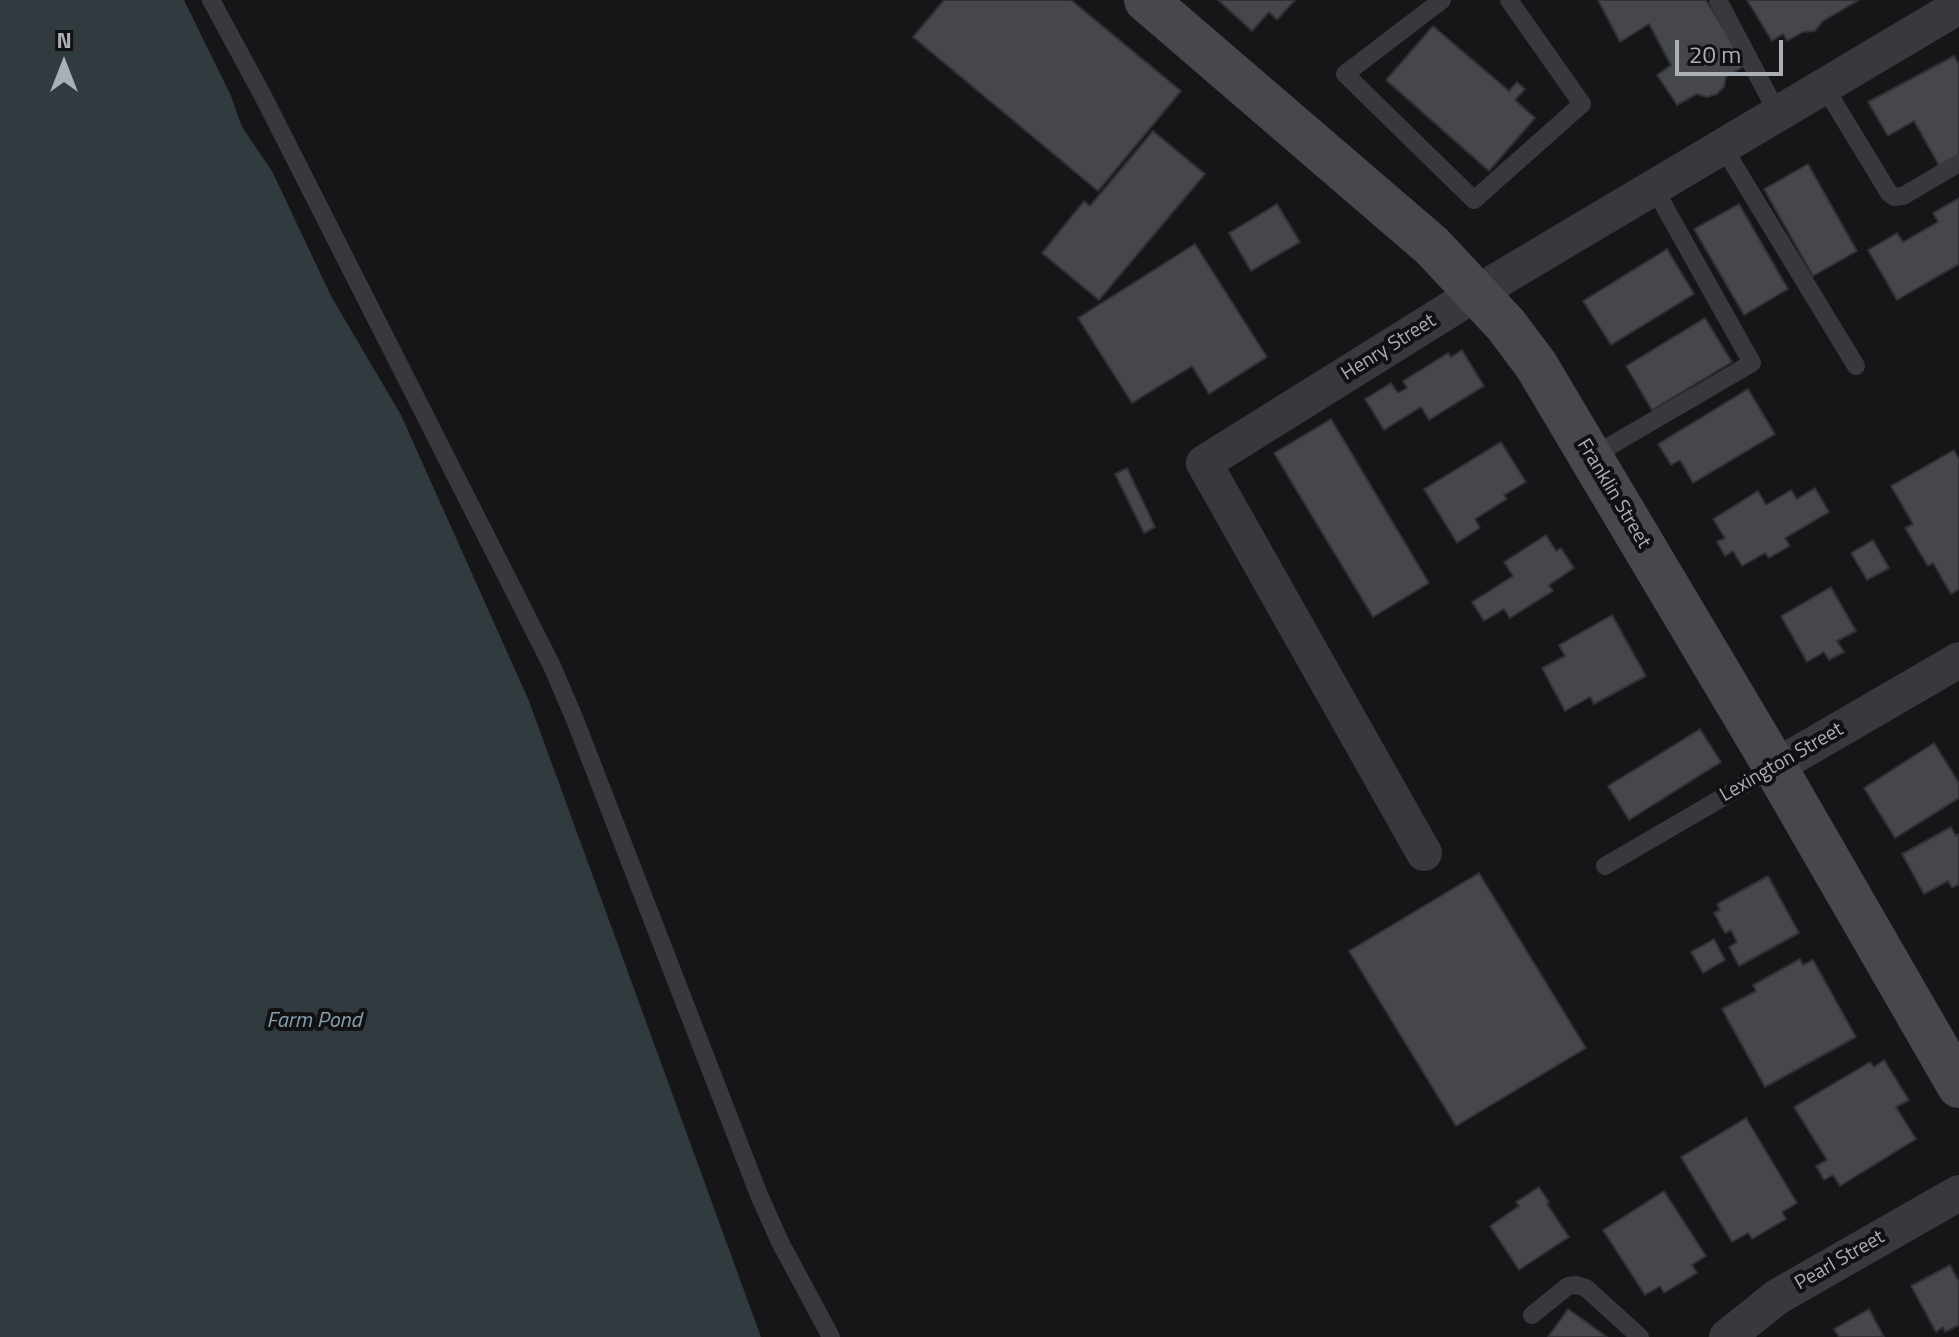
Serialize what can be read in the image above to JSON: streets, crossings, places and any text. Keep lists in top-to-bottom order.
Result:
{
  "streets": {
    "street": [
      "Henry Street",
      "Franklin Street",
      "Lexington Street",
      "Pearl Street"
    ]
  },
  "crossings": [
    ["Henry Street", "Franklin Street"],
    ["Franklin Street", "Lexington Street"]
  ],
  "water": ["Farm Pond"],
  "scale_bar": "20 m",
  "north": "top"
}
